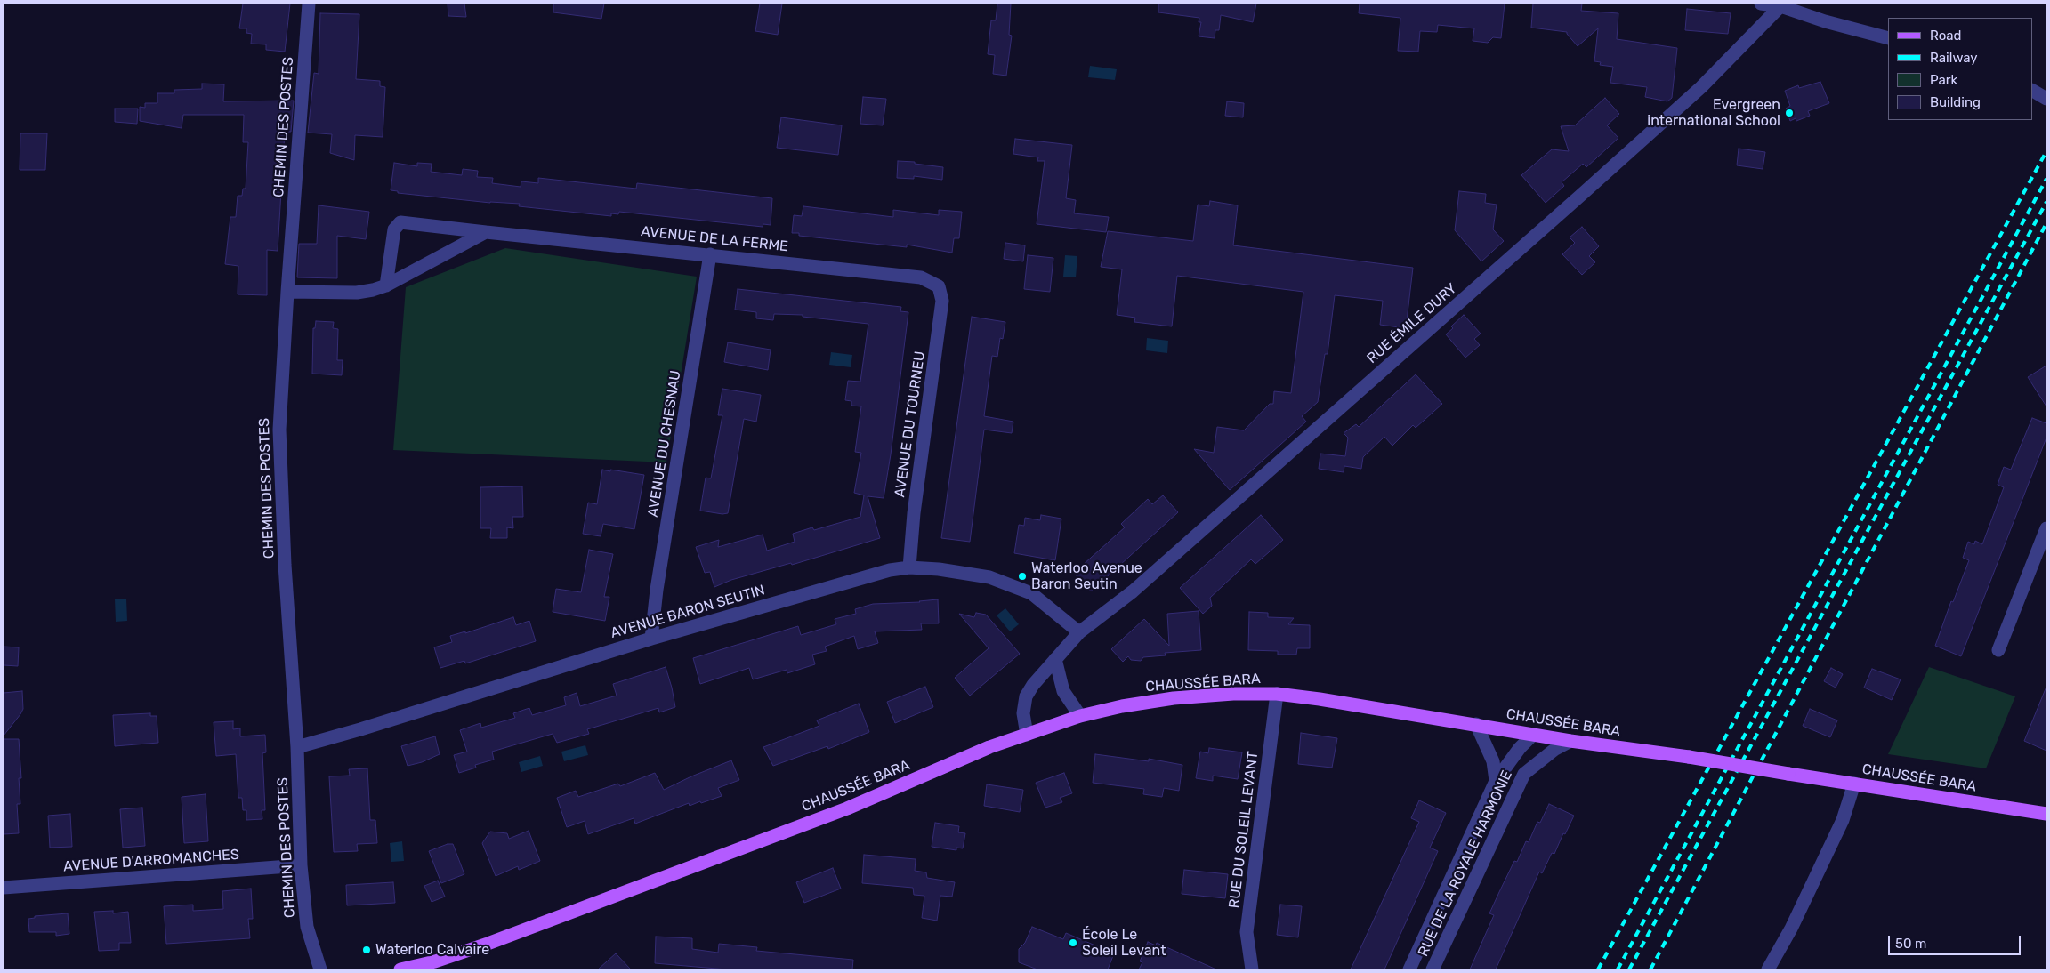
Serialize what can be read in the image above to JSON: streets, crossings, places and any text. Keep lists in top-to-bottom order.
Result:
{
  "streets": {
    "main road": ["CHAUSSÉE BARA"],
    "street": [
      "CHEMIN DES POSTES",
      "AVENUE DE LA FERME",
      "RUE ÉMILE DURY",
      "AVENUE DU TOURNEU",
      "AVENUE DU CHESNAU",
      "AVENUE BARON SEUTIN",
      "RUE DU SOLEIL LEVANT",
      "AVENUE D'ARROMANCHES",
      "RUE DE LA ROYALE HARMONIE"
    ]
  },
  "crossings": [
    ["CHEMIN DES POSTES", "AVENUE BARON SEUTIN"],
    ["CHEMIN DES POSTES", "AVENUE D'ARROMANCHES"],
    ["AVENUE DE LA FERME", "AVENUE DU TOURNEU"],
    ["AVENUE DE LA FERME", "AVENUE DU CHESNAU"],
    ["RUE ÉMILE DURY", "AVENUE BARON SEUTIN"],
    ["RUE ÉMILE DURY", "CHAUSSÉE BARA"],
    ["AVENUE DU TOURNEU", "AVENUE BARON SEUTIN"],
    ["AVENUE DU CHESNAU", "AVENUE BARON SEUTIN"],
    ["CHAUSSÉE BARA", "RUE DU SOLEIL LEVANT"],
    ["CHAUSSÉE BARA", "RUE DE LA ROYALE HARMONIE"]
  ],
  "places": [
    "Evergreen international School",
    "Waterloo Avenue Baron Seutin",
    "École Le Soleil Levant",
    "Waterloo Calvaire"
  ],
  "legend": [
    "Road",
    "Railway",
    "Park",
    "Building"
  ],
  "scale_bar": "50 m"
}
